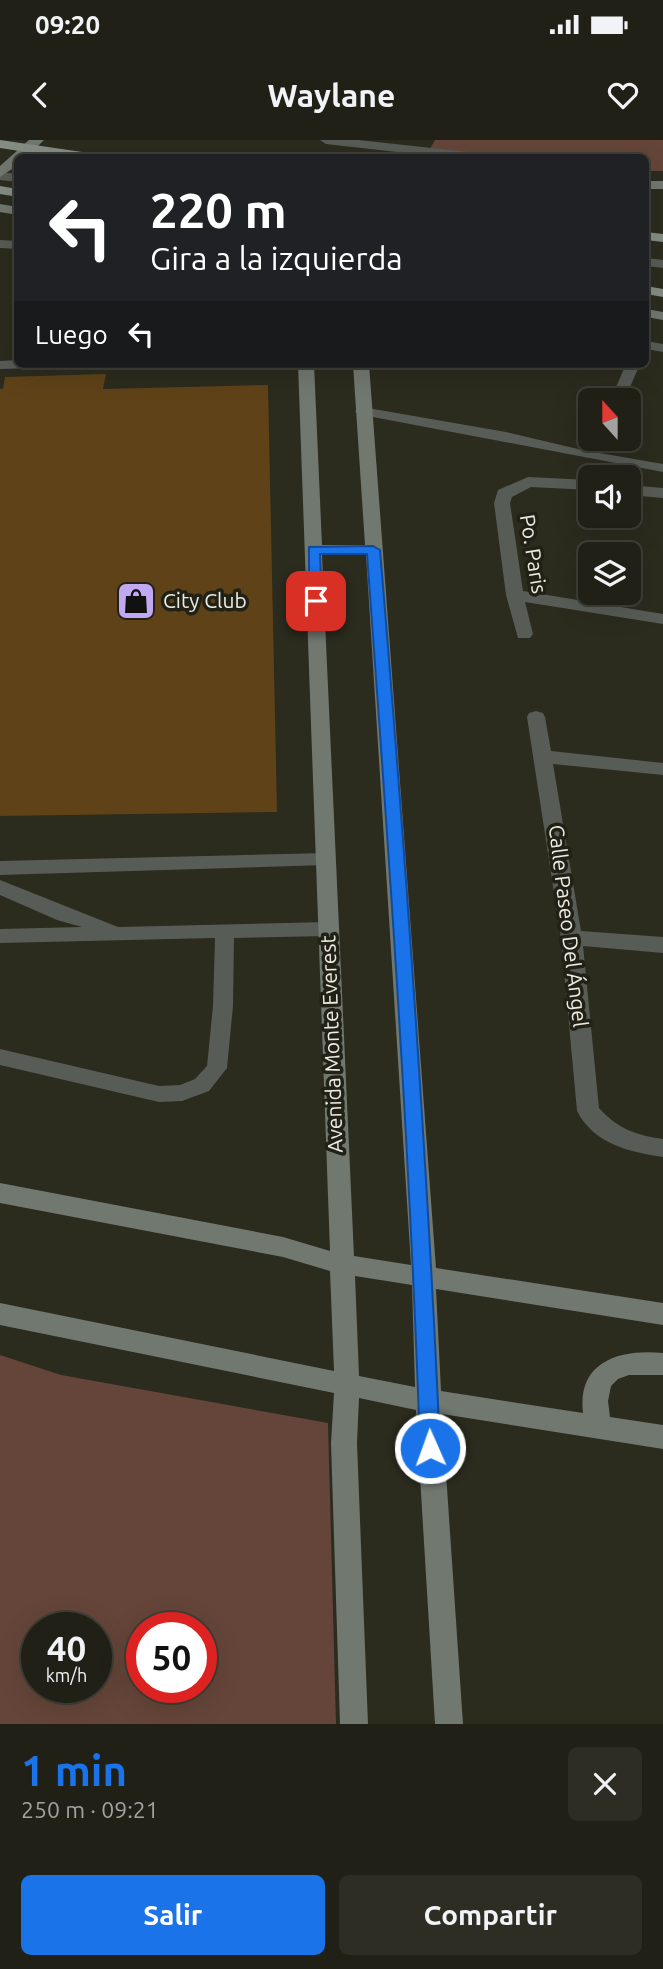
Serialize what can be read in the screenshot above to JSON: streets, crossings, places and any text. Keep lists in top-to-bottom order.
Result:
{
  "streets": {
    "main road": ["Avenida Monte Everest"],
    "street": ["Po. Paris", "Calle Paseo Del Ángel"]
  },
  "places": {
    "shop": ["City Club"]
  },
  "north": "top",
  "page": {
    "status": "09:20",
    "header": "Waylane",
    "turn": ["220 m", "Gira a la izquierda"],
    "then": "Luego",
    "speed": "40 km/h",
    "limit": "50",
    "heading": ["1 min", "250 m · 09:21"],
    "buttons": ["Salir", "Compartir"]
  }
}
